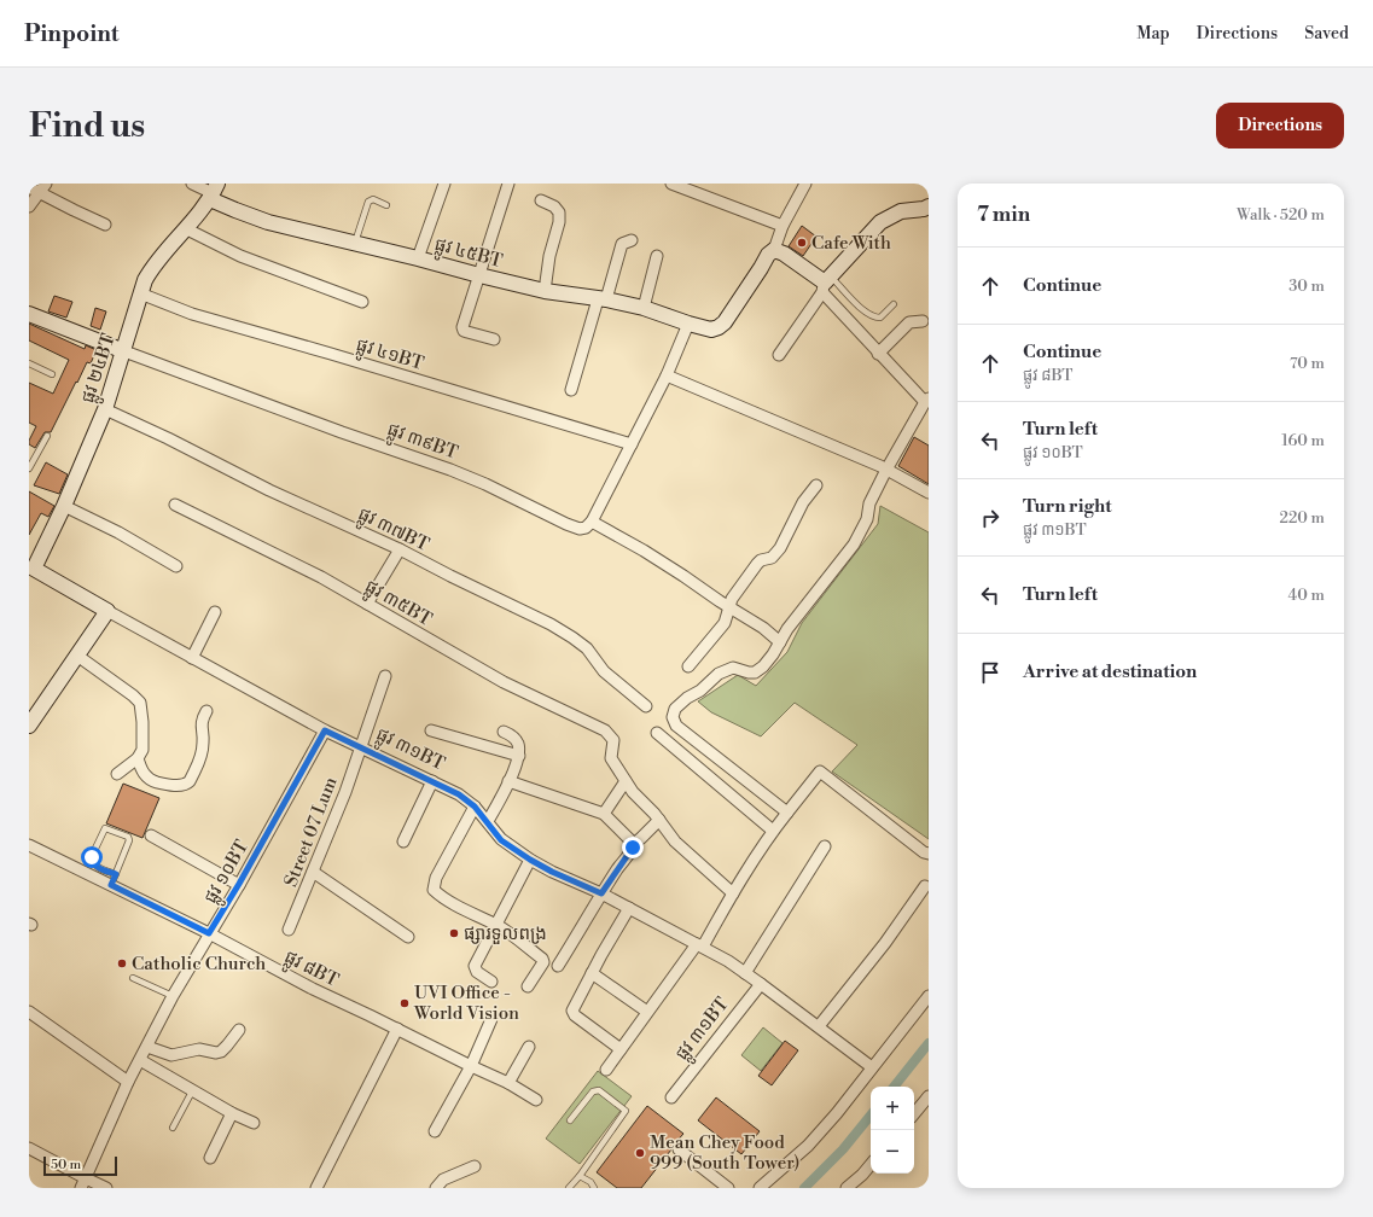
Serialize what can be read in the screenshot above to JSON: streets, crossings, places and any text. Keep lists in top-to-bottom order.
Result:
{
  "streets": {
    "street": [
      "ផ្លូវ ៤៥BT",
      "ផ្លូវ ៤១BT",
      "ផ្លូវ ២៤BT",
      "ផ្លូវ ៣៩BT",
      "ផ្លូវ ៣៧BT",
      "ផ្លូវ ៣៥BT",
      "ផ្លូវ ៣១BT",
      "Street 07 Lum",
      "ផ្លូវ ១០BT",
      "ផ្លូវ ៨BT"
    ]
  },
  "crossings": [
    ["ផ្លូវ ៤៥BT", "ផ្លូវ ២៤BT"],
    ["ផ្លូវ ៤១BT", "ផ្លូវ ២៤BT"],
    ["ផ្លូវ ២៤BT", "ផ្លូវ ៣៩BT"],
    ["ផ្លូវ ២៤BT", "ផ្លូវ ៣៧BT"],
    ["ផ្លូវ ២៤BT", "ផ្លូវ ៣១BT"],
    ["ផ្លូវ ៣១BT", "Street 07 Lum"],
    ["ផ្លូវ ៣១BT", "ផ្លូវ ១០BT"],
    ["ផ្លូវ ១០BT", "ផ្លូវ ៨BT"]
  ],
  "places": [
    "Cafe With",
    "ផ្សារទួលពង្រ",
    "Catholic Church",
    "UVI Office - World Vision",
    "Mean Chey Food 999 (South Tower)"
  ],
  "scale_bar": "50 m",
  "page": {
    "header": "Pinpoint",
    "nav": ["Map", "Directions", "Saved"],
    "buttons": "Directions",
    "title": "Find us",
    "heading": ["7 min", "Walk · 520 m"],
    "list": [
      ["Continue", "30 m"],
      ["Continue", "ផ្លូវ ៨BT", "70 m"],
      ["Turn left", "ផ្លូវ ១០BT", "160 m"],
      ["Turn right", "ផ្លូវ ៣១BT", "220 m"],
      ["Turn left", "40 m"],
      "Arrive at destination"
    ],
    "map_buttons": ["+", "−"],
    "scale": "50 m"
  }
}
